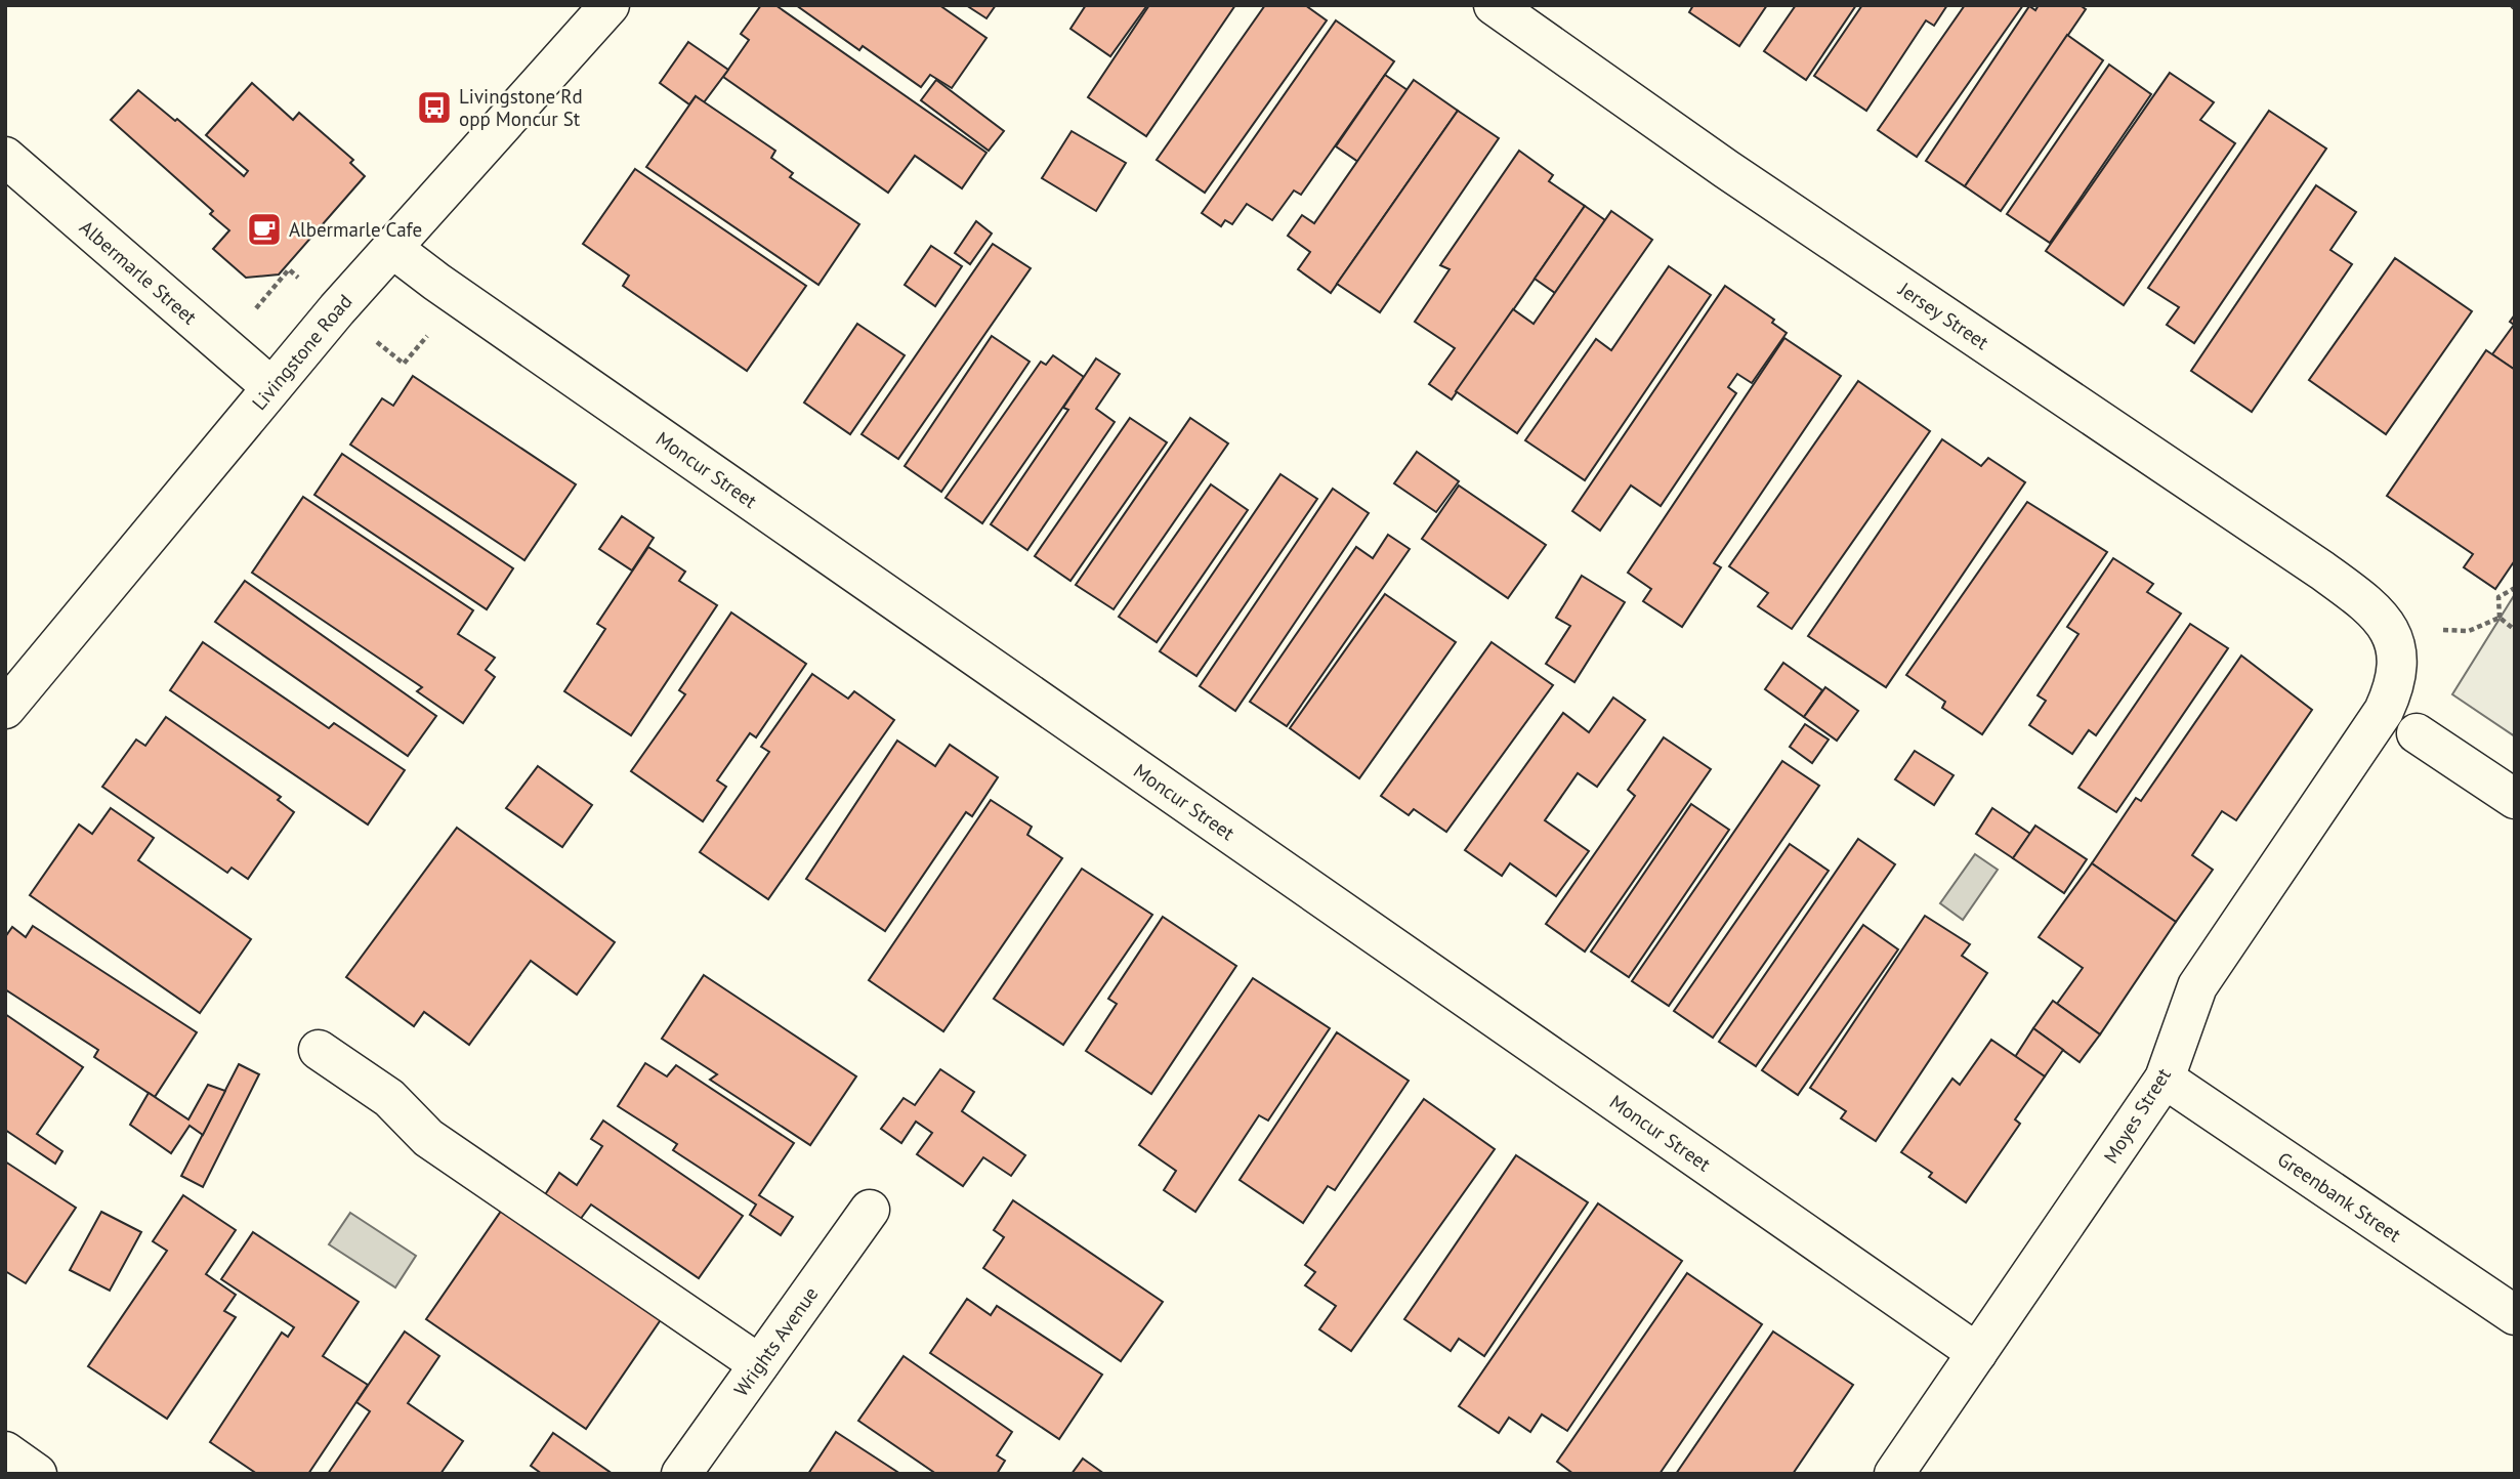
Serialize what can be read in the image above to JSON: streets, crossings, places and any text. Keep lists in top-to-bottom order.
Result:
{
  "streets": {
    "street": [
      "Albermarle Street",
      "Jersey Street",
      "Livingstone Road",
      "Moncur Street",
      "Moyes Street",
      "Greenbank Street",
      "Wrights Avenue"
    ]
  },
  "crossings": [
    ["Albermarle Street", "Livingstone Road"],
    ["Jersey Street", "Moyes Street"],
    ["Livingstone Road", "Moncur Street"],
    ["Moncur Street", "Moyes Street"],
    ["Moyes Street", "Greenbank Street"]
  ],
  "places": {
    "bus stop": ["Livingstone Rd opp Moncur St"],
    "cafe": ["Albermarle Cafe"]
  }
}
